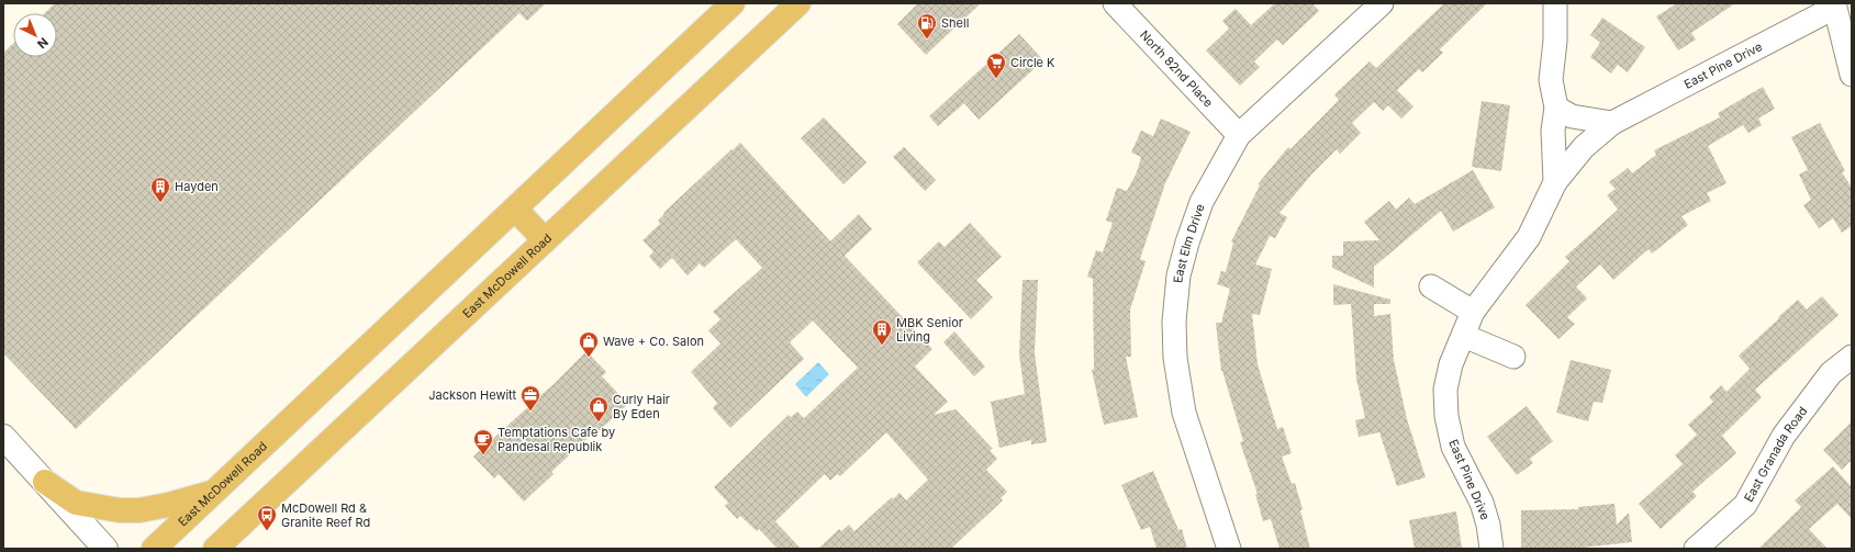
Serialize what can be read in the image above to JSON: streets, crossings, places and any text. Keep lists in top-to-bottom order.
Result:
{
  "streets": {
    "main road": ["East McDowell Road"],
    "street": [
      "East Pine Drive",
      "North 82nd Place",
      "East Elm Drive",
      "East Granada Road"
    ]
  },
  "crossings": [
    ["North 82nd Place", "East Elm Drive"]
  ],
  "places": {
    "fuel station": ["Shell"],
    "supermarket": ["Circle K"],
    "building": ["Hayden", "MBK Senior Living"],
    "shop": ["Wave + Co. Salon", "Curly Hair By Eden"],
    "office": ["Jackson Hewitt"],
    "cafe": ["Temptations Cafe by Pandesal Republik"],
    "bus stop": ["McDowell Rd & Granite Reef Rd"]
  },
  "north": "bottom right"
}
